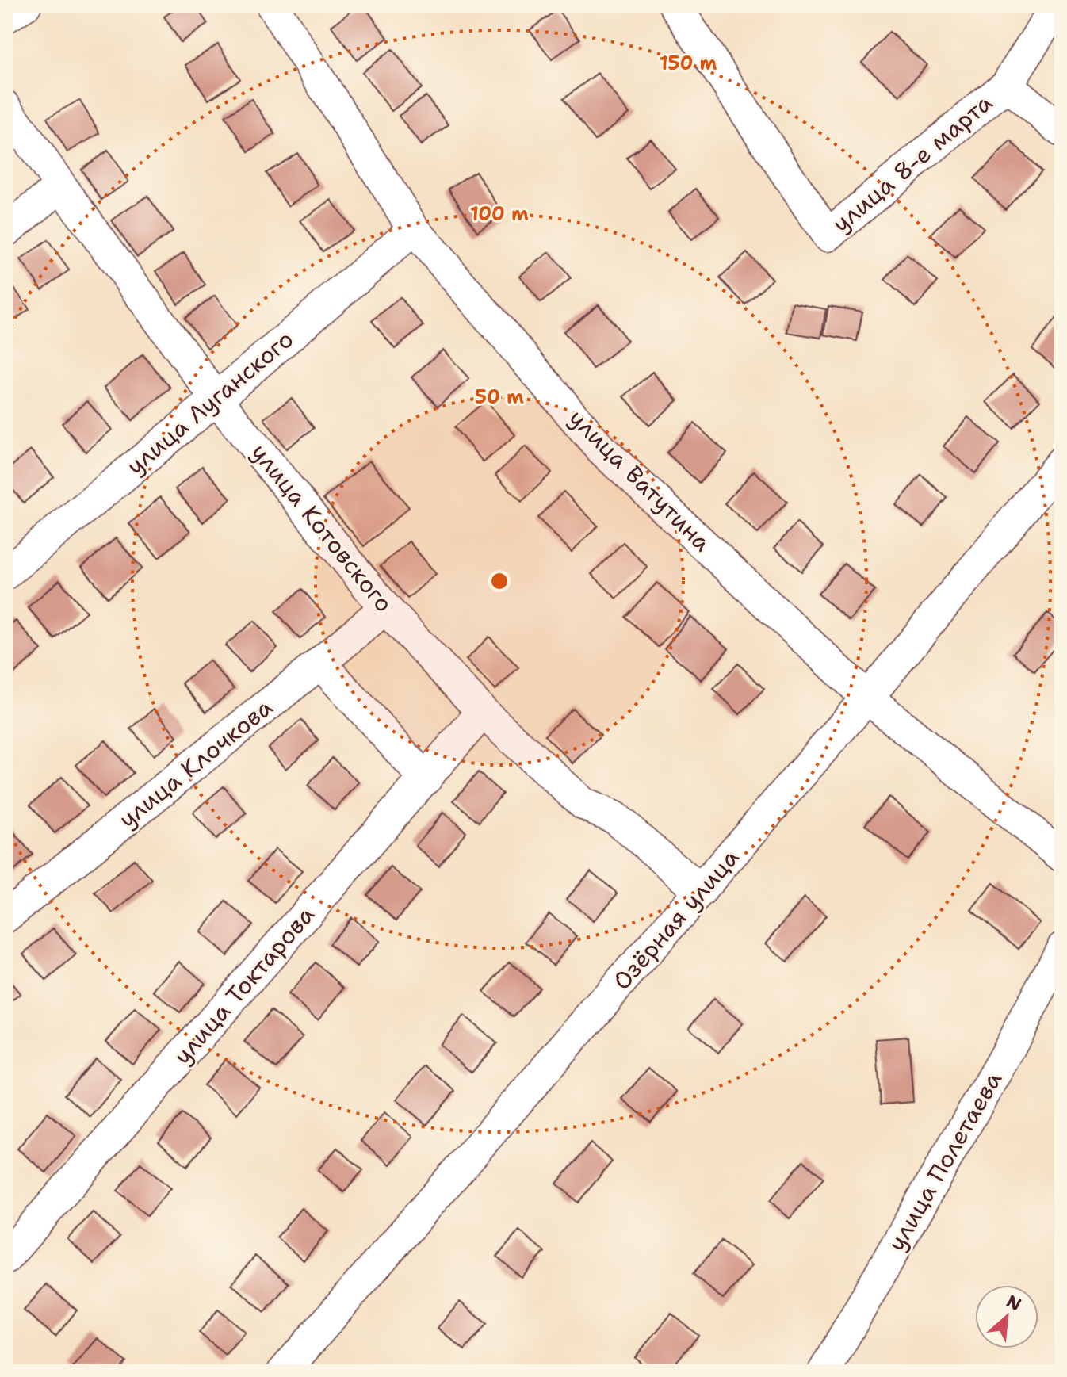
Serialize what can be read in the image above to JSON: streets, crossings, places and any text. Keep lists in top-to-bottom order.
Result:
{
  "streets": {
    "street": [
      "улица 8-е марта",
      "улица Луганского",
      "улица Ватутина",
      "улица Котовского",
      "улица Клочкова",
      "Озёрная улица",
      "улица Токтарова",
      "улица Полетаева"
    ]
  },
  "crossings": [
    ["улица Луганского", "улица Ватутина"],
    ["улица Луганского", "улица Котовского"],
    ["улица Ватутина", "Озёрная улица"],
    ["улица Котовского", "улица Клочкова"],
    ["улица Котовского", "Озёрная улица"],
    ["улица Котовского", "улица Токтарова"]
  ],
  "north": "top right",
  "rings": ["150 m", "100 m", "50 m"]
}
